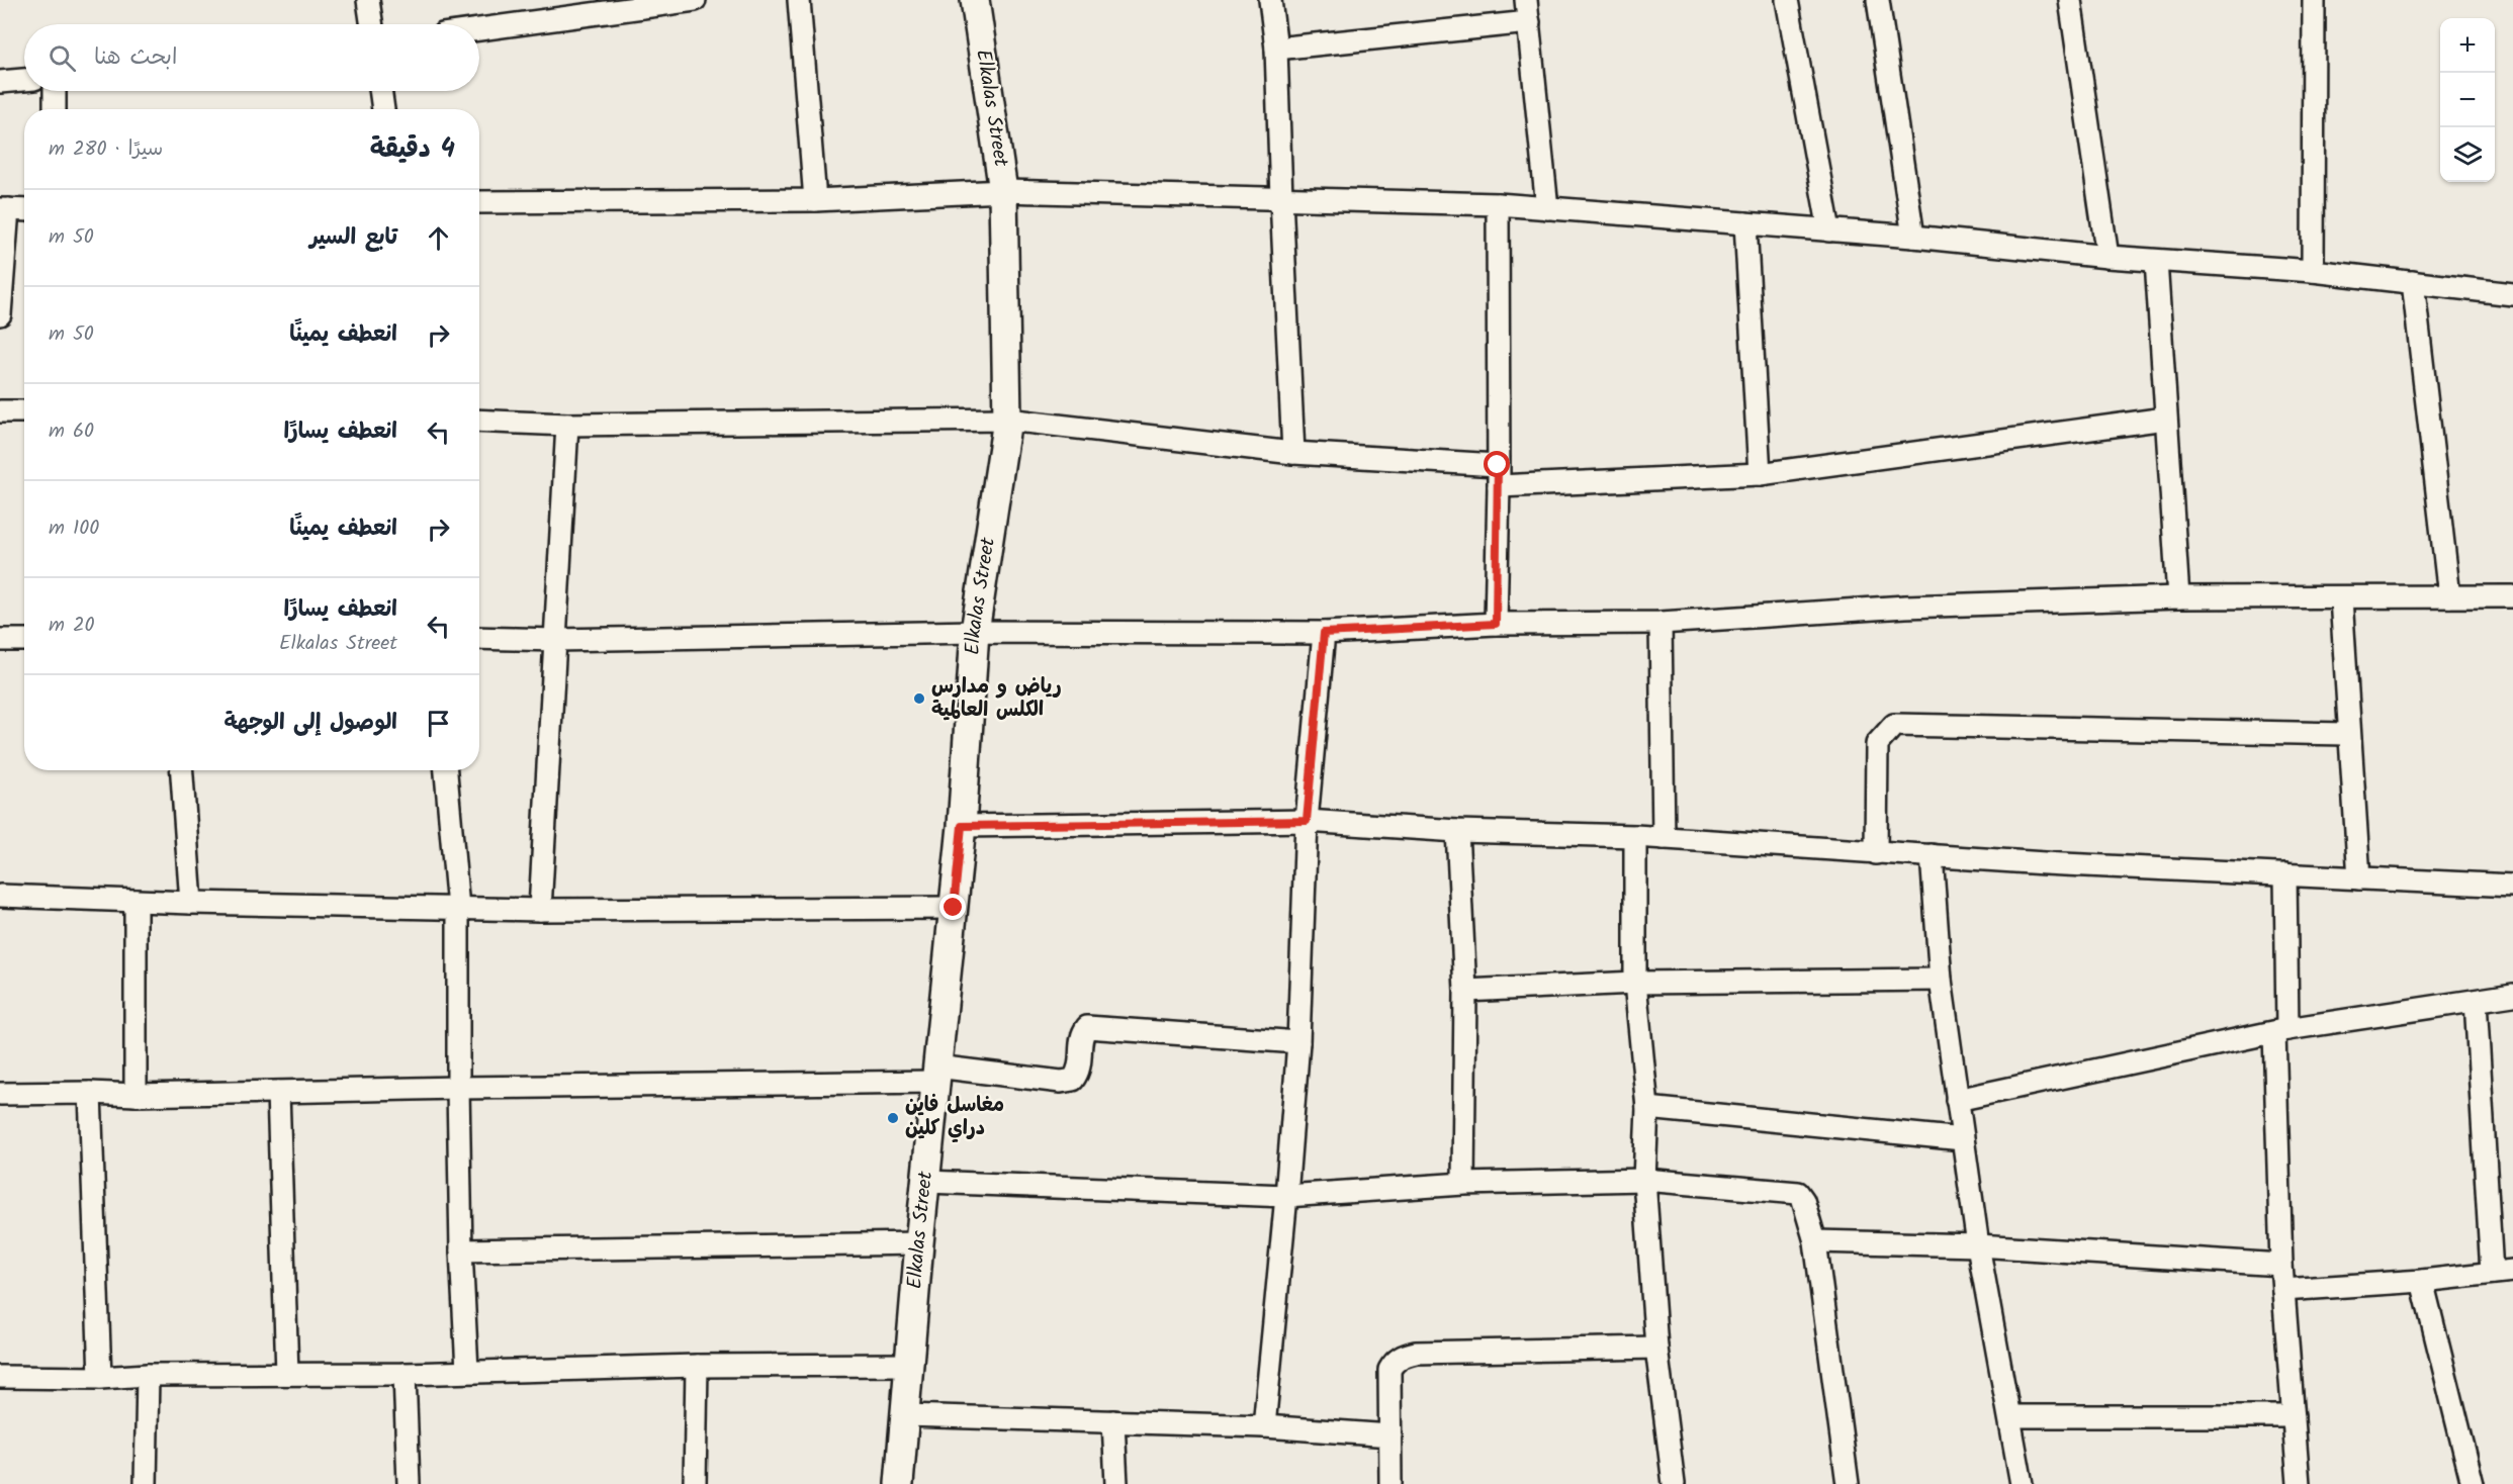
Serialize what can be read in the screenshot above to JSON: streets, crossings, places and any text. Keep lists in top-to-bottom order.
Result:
{
  "streets": {
    "street": ["Elkalas Street"]
  },
  "places": ["رياض و مدارس الكلس العالمية", "مغاسل فاين دراي كلين"],
  "page": {
    "map_buttons": ["+", "−"],
    "search": "ابحث هنا",
    "heading": ["4 دقيقة", "سيرًا · 280 m"],
    "list": [
      ["تابع السير", "50 m"],
      ["انعطف يمينًا", "50 m"],
      ["انعطف يسارًا", "60 m"],
      ["انعطف يمينًا", "100 m"],
      ["انعطف يسارًا", "Elkalas Street", "20 m"],
      "الوصول إلى الوجهة"
    ]
  }
}
